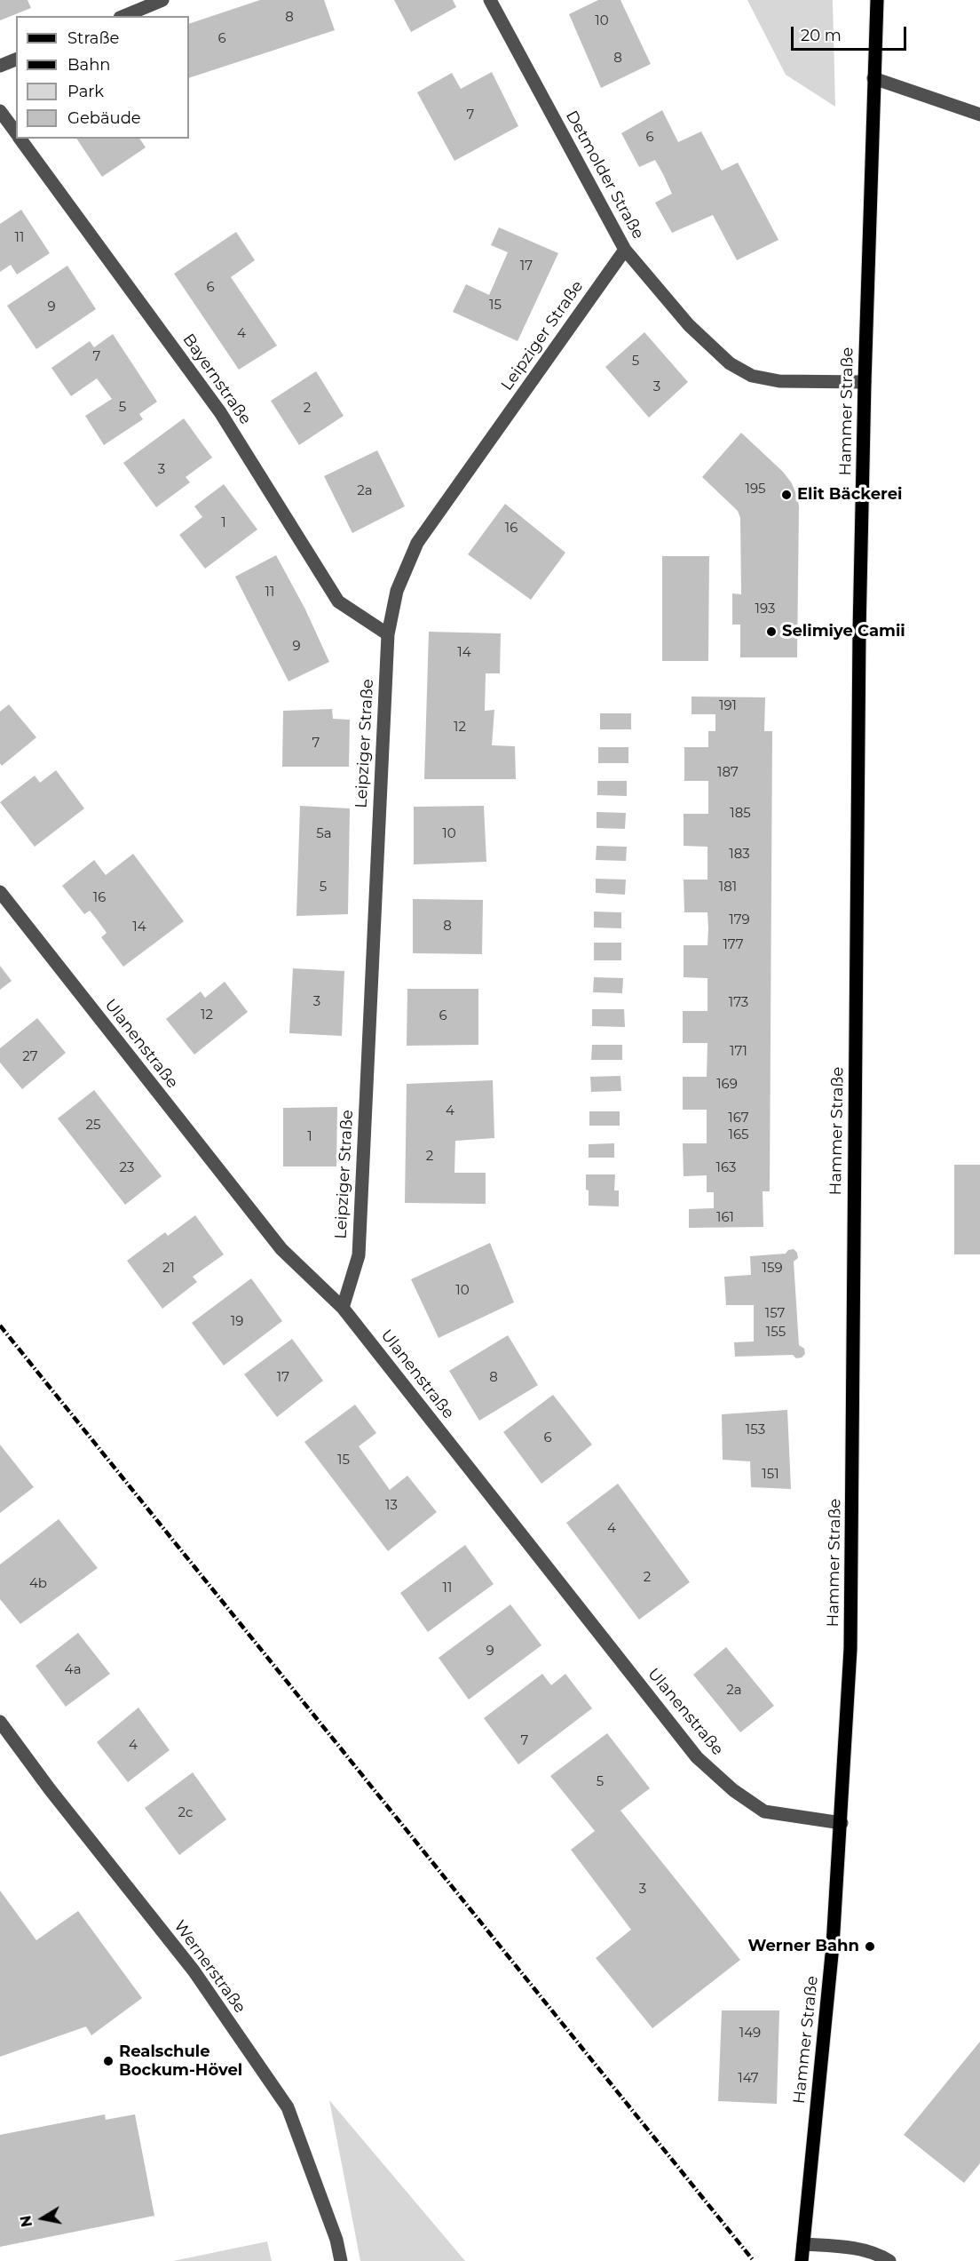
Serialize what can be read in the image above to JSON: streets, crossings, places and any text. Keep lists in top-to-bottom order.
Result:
{
  "streets": {
    "main road": ["Hammer Straße"],
    "street": [
      "Detmolder Straße",
      "Leipziger Straße",
      "Bayernstraße",
      "Ulanenstraße",
      "Wernerstraße"
    ]
  },
  "crossings": [
    ["Detmolder Straße", "Leipziger Straße"],
    ["Detmolder Straße", "Hammer Straße"],
    ["Leipziger Straße", "Bayernstraße"],
    ["Leipziger Straße", "Ulanenstraße"],
    ["Hammer Straße", "Ulanenstraße"]
  ],
  "places": [
    "Elit Bäckerei",
    "Selimiye Camii",
    "Werner Bahn",
    "Realschule Bockum-Hövel"
  ],
  "house_numbers": [
    "8",
    "10",
    "6",
    "8",
    "7",
    "6",
    "11",
    "17",
    "6",
    "15",
    "9",
    "4",
    "7",
    "5",
    "3",
    "5",
    "2",
    "3",
    "195",
    "2a",
    "1",
    "16",
    "11",
    "193",
    "9",
    "14",
    "191",
    "12",
    "7",
    "187",
    "185",
    "5a",
    "10",
    "183",
    "5",
    "181",
    "16",
    "179",
    "8",
    "14",
    "177",
    "3",
    "173",
    "12",
    "6",
    "171",
    "27",
    "169",
    "4",
    "167",
    "25",
    "165",
    "1",
    "2",
    "23",
    "163",
    "161",
    "21",
    "159",
    "10",
    "157",
    "19",
    "155",
    "17",
    "8",
    "153",
    "6",
    "15",
    "151",
    "13",
    "4",
    "2",
    "4b",
    "11",
    "9",
    "4a",
    "2a",
    "7",
    "4",
    "5",
    "2c",
    "3",
    "149",
    "147"
  ],
  "legend": [
    "Straße",
    "Bahn",
    "Park",
    "Gebäude"
  ],
  "scale_bar": "20 m",
  "north": "left"
}
